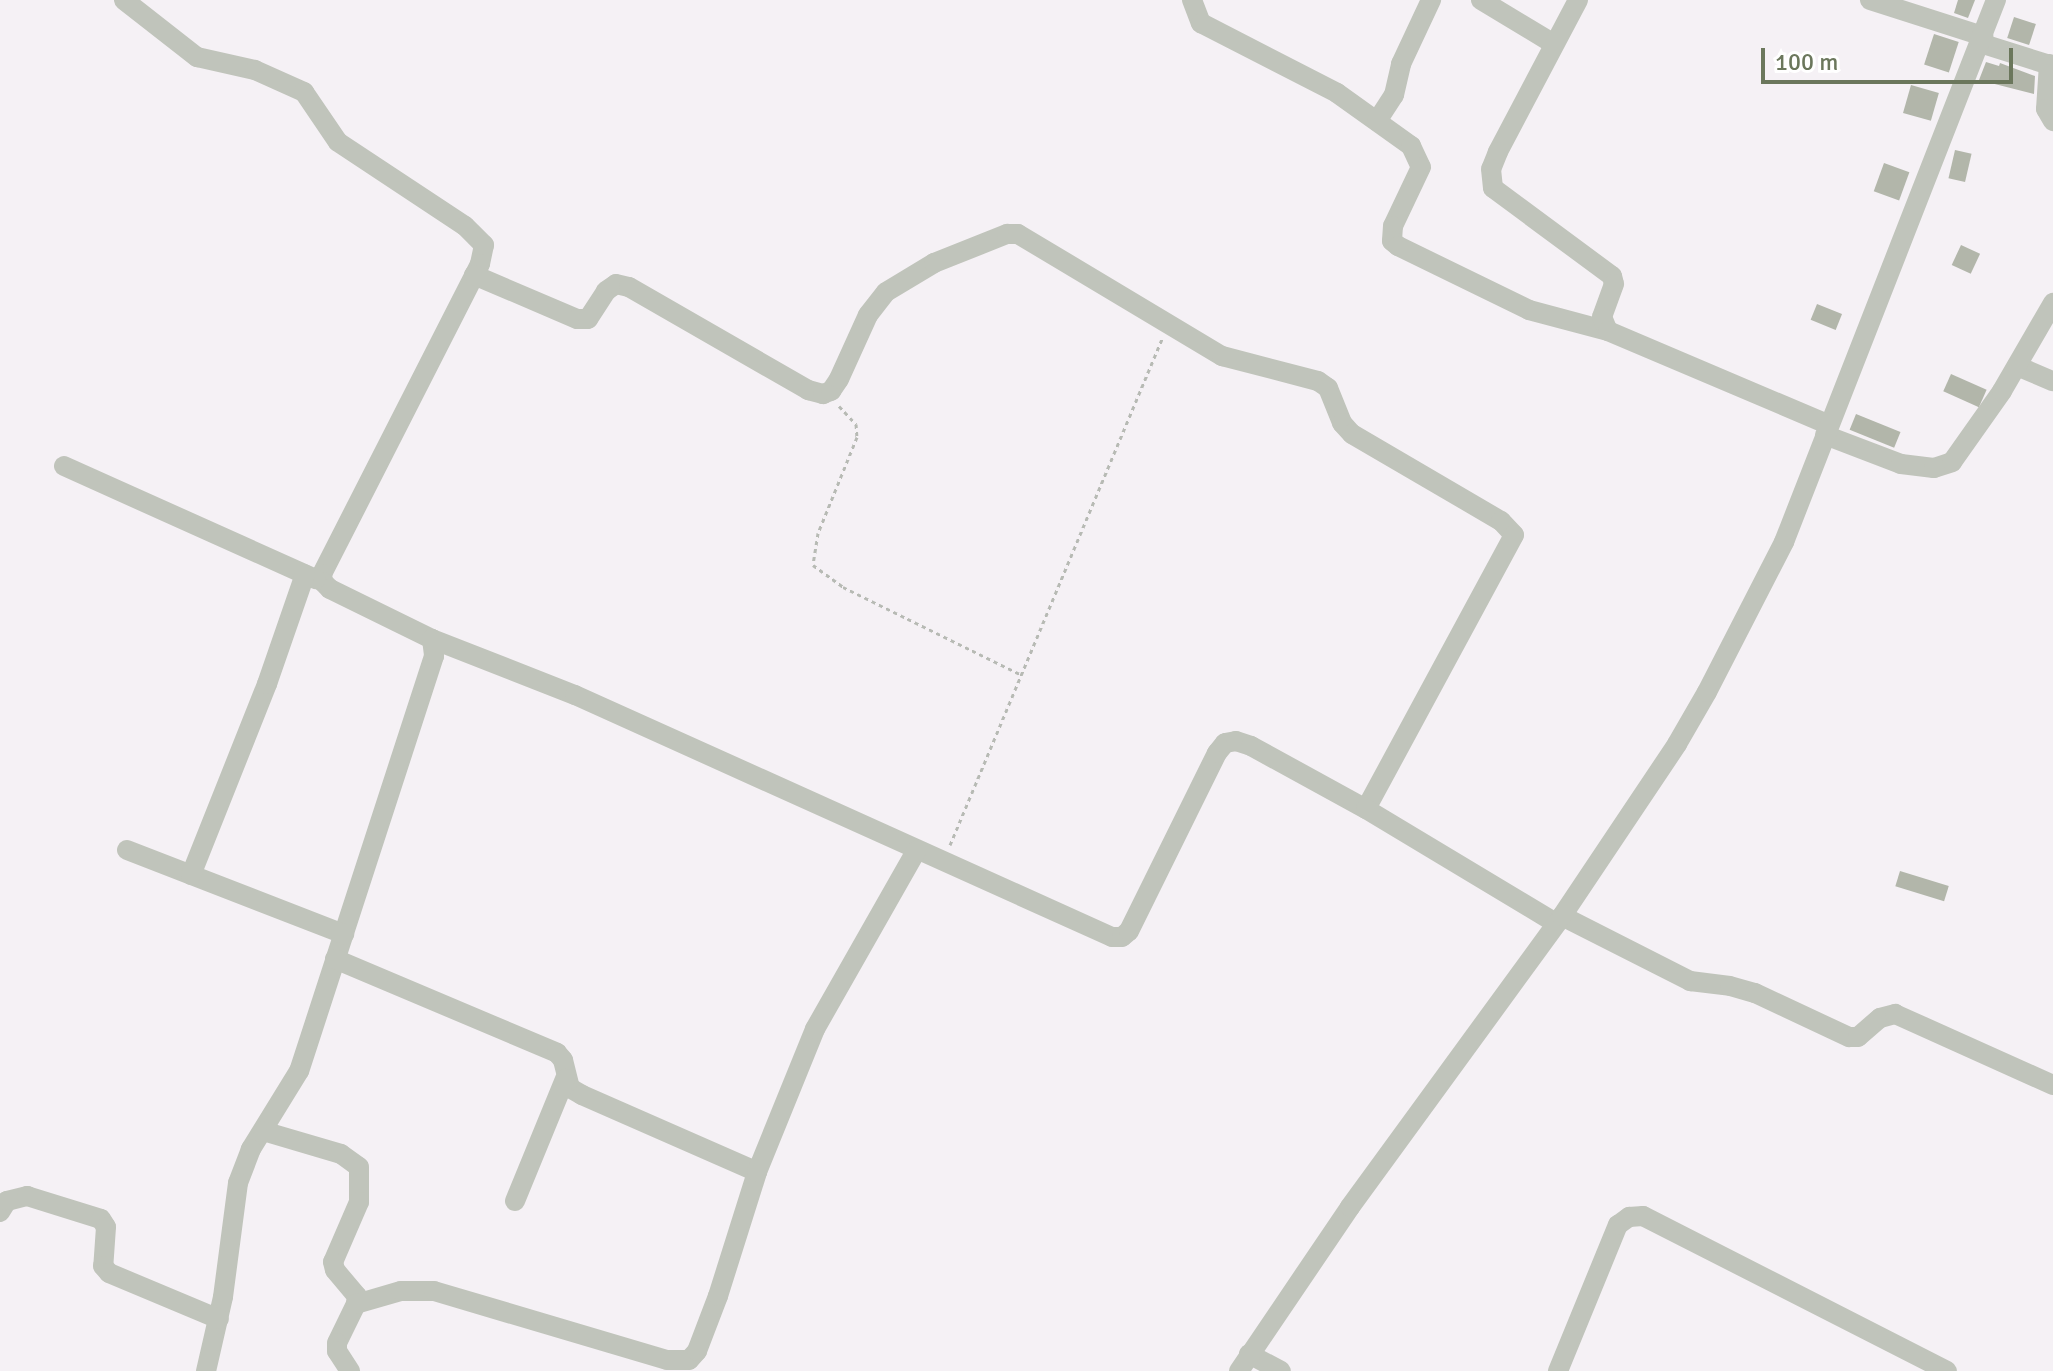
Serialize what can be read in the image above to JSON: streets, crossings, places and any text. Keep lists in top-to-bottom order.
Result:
{
  "scale_bar": "100 m"
}
